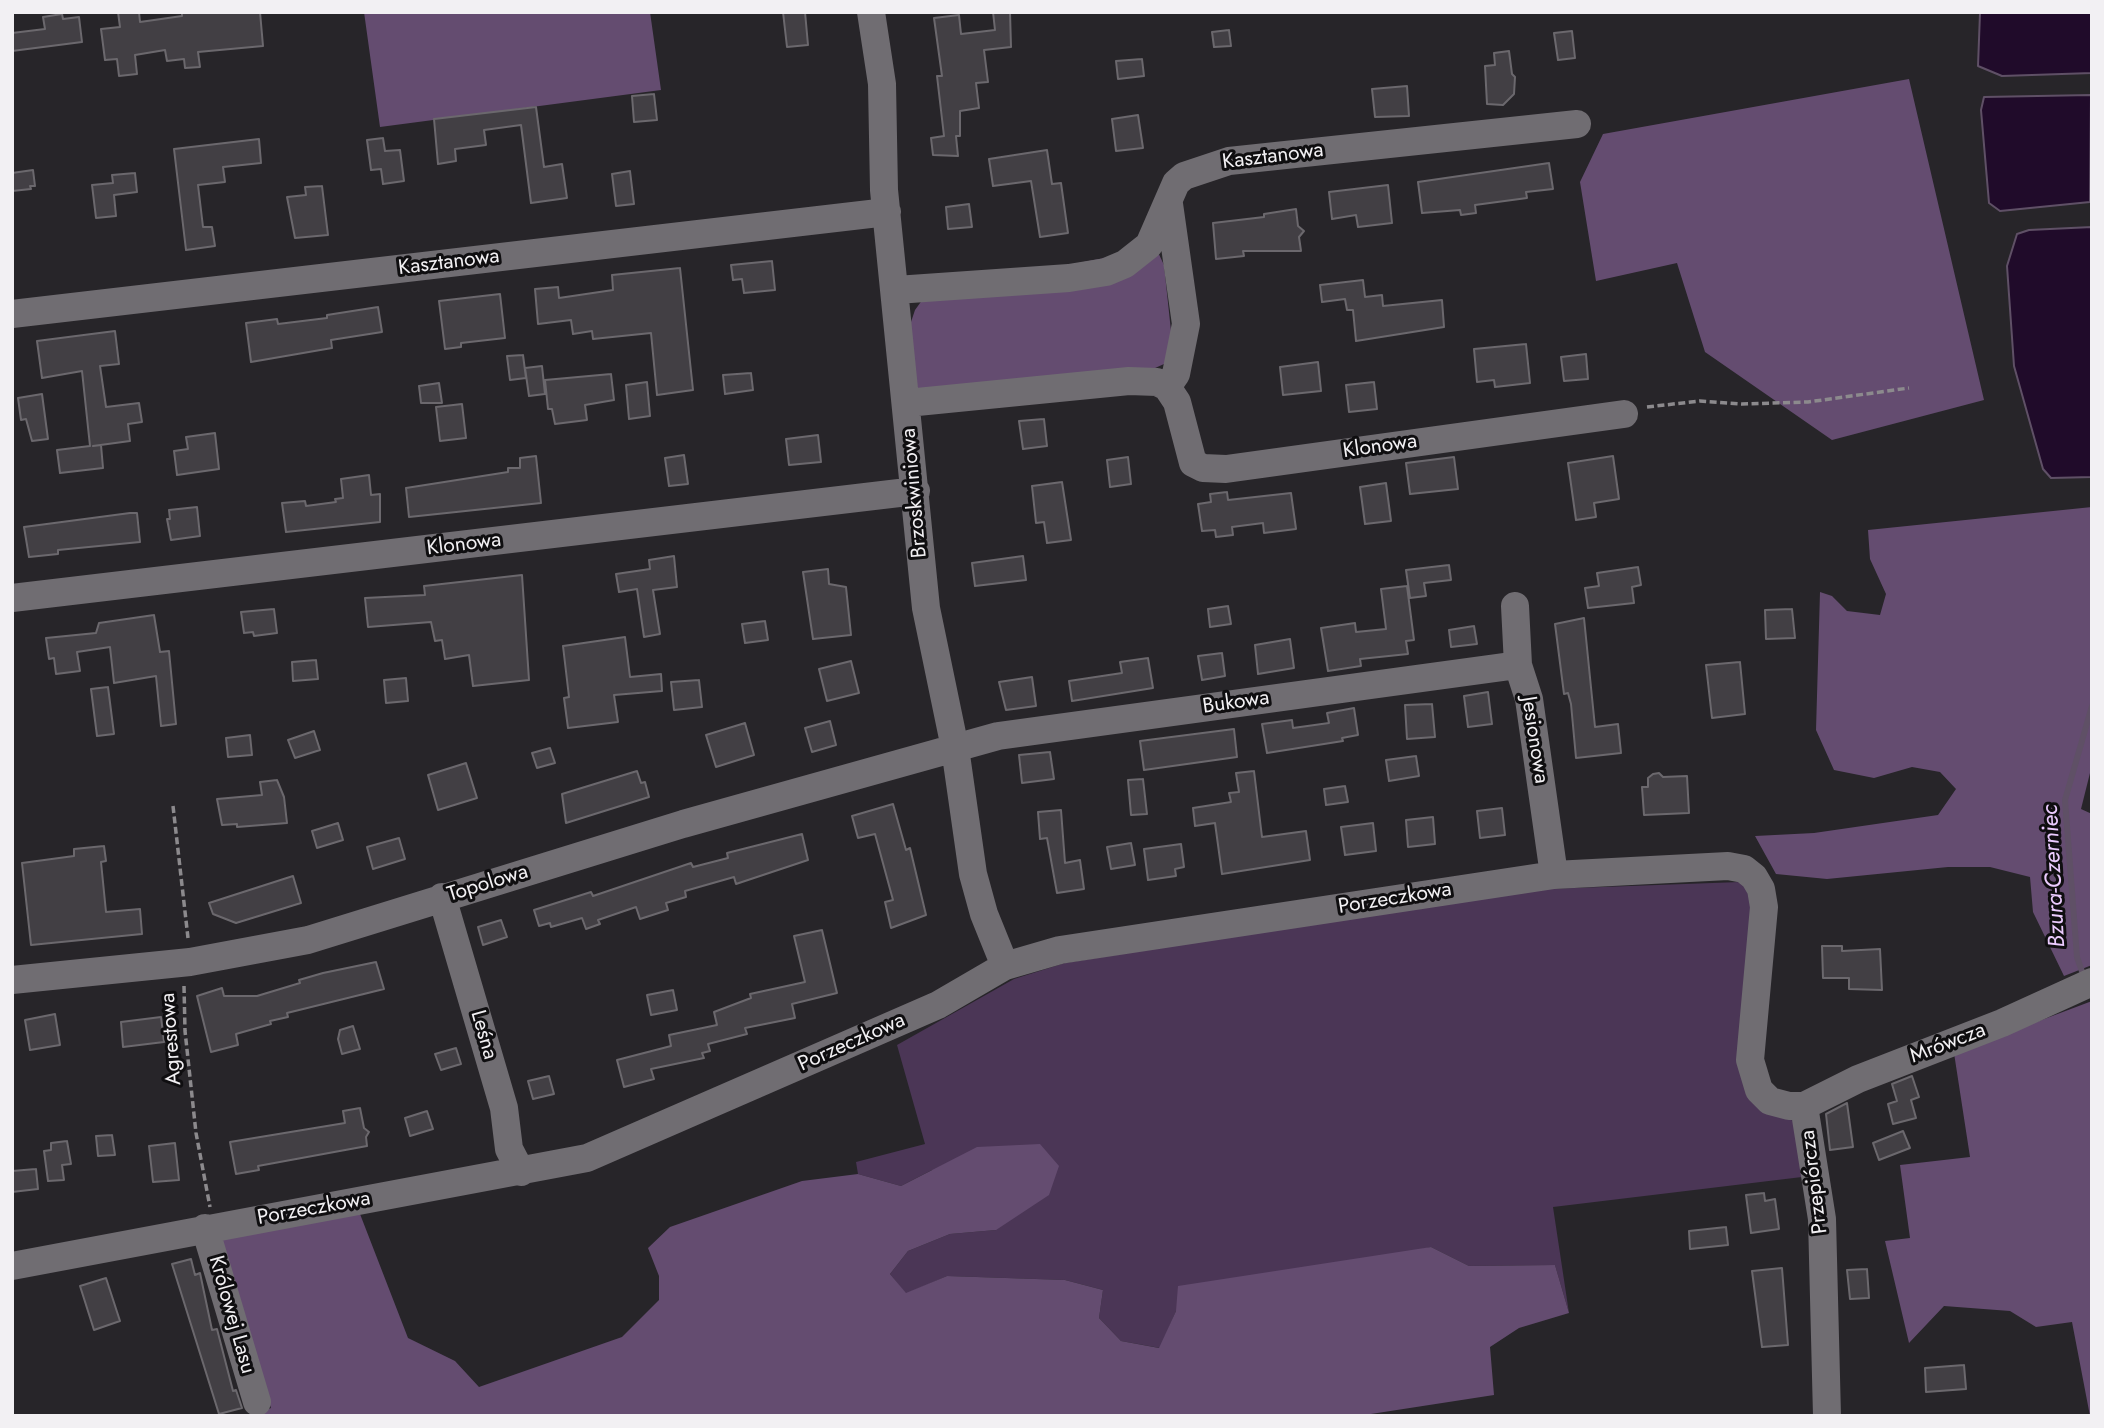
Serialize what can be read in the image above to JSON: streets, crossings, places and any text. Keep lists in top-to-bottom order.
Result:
{
  "streets": {
    "street": [
      "Kasztanowa",
      "Klonowa",
      "Brzoskwiniowa",
      "Bukowa",
      "Jesionowa",
      "Topolowa",
      "Porzeczkowa",
      "Leśna",
      "Mrówcza",
      "Przepiórcza",
      "Królowej Lasu"
    ],
    "path": ["Agrestowa"]
  },
  "crossings": [
    ["Kasztanowa", "Brzoskwiniowa"],
    ["Klonowa", "Brzoskwiniowa"],
    ["Brzoskwiniowa", "Bukowa"],
    ["Brzoskwiniowa", "Topolowa"],
    ["Brzoskwiniowa", "Porzeczkowa"],
    ["Bukowa", "Jesionowa"],
    ["Bukowa", "Topolowa"],
    ["Jesionowa", "Porzeczkowa"],
    ["Topolowa", "Leśna"],
    ["Topolowa", "Agrestowa"],
    ["Porzeczkowa", "Leśna"],
    ["Porzeczkowa", "Agrestowa"],
    ["Porzeczkowa", "Przepiórcza"],
    ["Porzeczkowa", "Królowej Lasu"],
    ["Agrestowa", "Królowej Lasu"],
    ["Mrówcza", "Przepiórcza"]
  ],
  "water": ["Bzura-Czerniec"]
}
